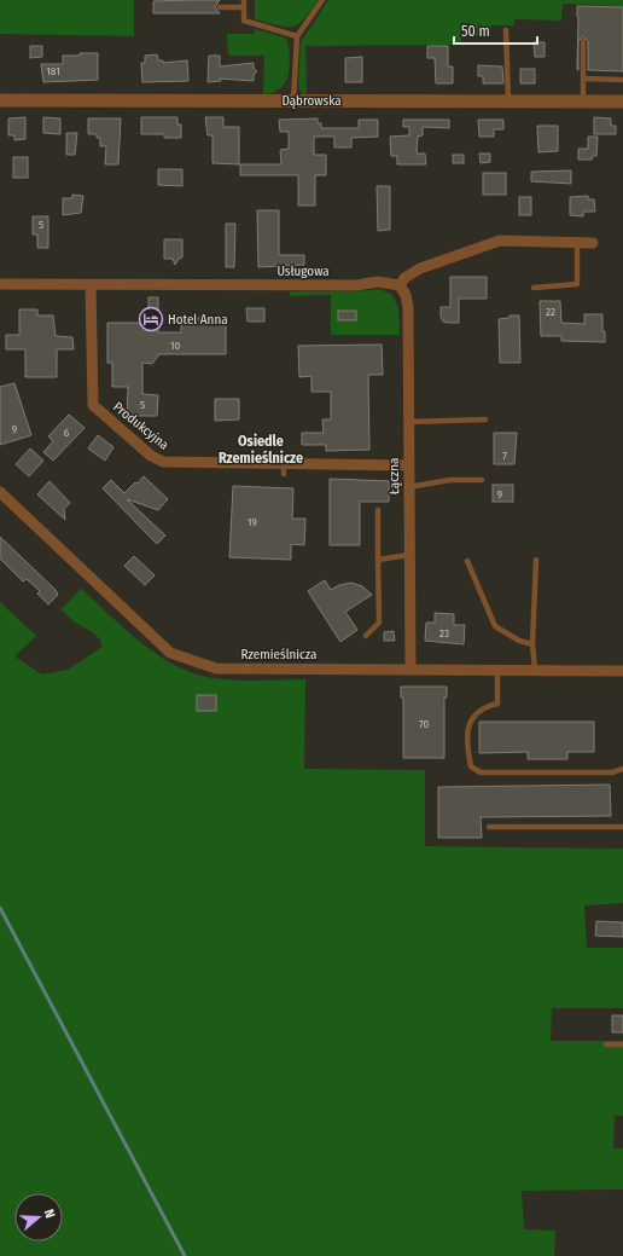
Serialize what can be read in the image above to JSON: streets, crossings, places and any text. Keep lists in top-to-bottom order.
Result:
{
  "streets": {
    "street": [
      "Dąbrowska",
      "Usługowa",
      "Produkcyjna",
      "Łączna",
      "Rzemieślnicza"
    ]
  },
  "crossings": [
    ["Usługowa", "Produkcyjna"],
    ["Usługowa", "Łączna"],
    ["Produkcyjna", "Łączna"],
    ["Łączna", "Rzemieślnicza"]
  ],
  "districts": ["Osiedle Rzemieślnicze"],
  "places": {
    "hotel": ["Hotel Anna"]
  },
  "house_numbers": [
    "181",
    "5",
    "22",
    "10",
    "5",
    "9",
    "6",
    "7",
    "9",
    "19",
    "23",
    "70"
  ],
  "scale_bar": "50 m",
  "north": "right"
}
